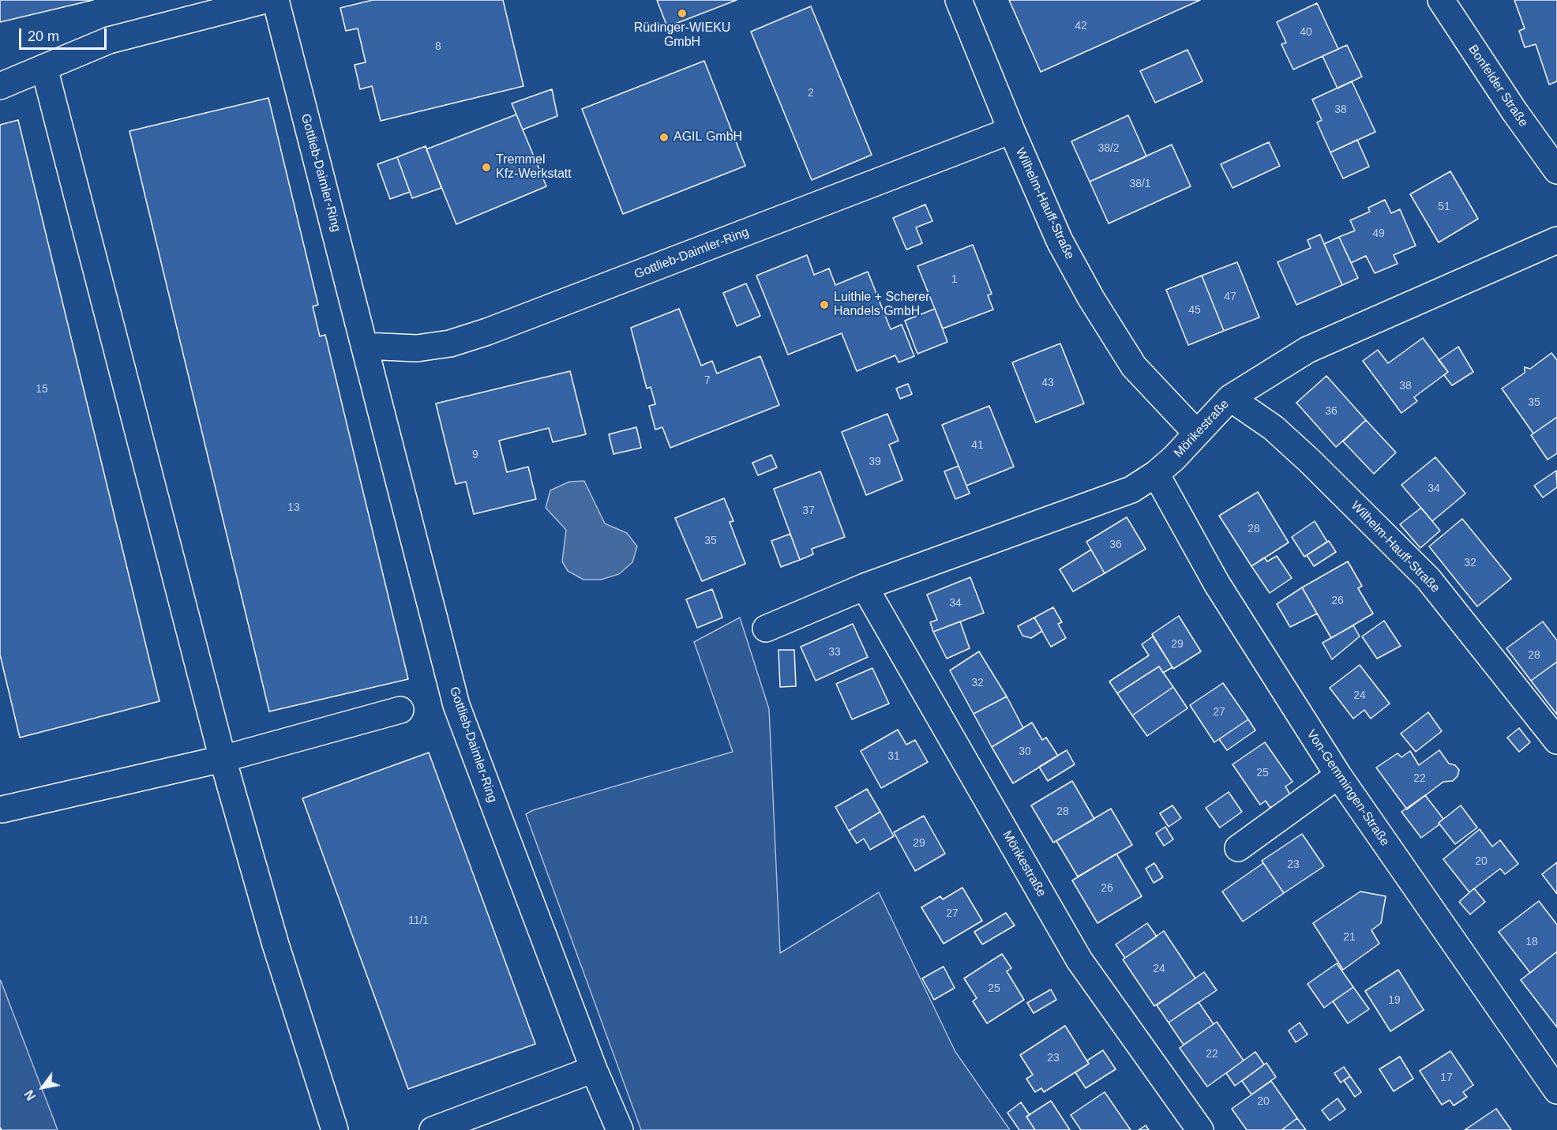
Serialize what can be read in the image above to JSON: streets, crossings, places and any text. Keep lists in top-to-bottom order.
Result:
{
  "streets": {
    "street": [
      "Bonfelder Straße",
      "Gottlieb-Daimler-Ring",
      "Wilhelm-Hauff-Straße",
      "Mörikestraße",
      "Von-Gemmingen-Straße"
    ]
  },
  "crossings": [
    ["Gottlieb-Daimler-Ring", "Wilhelm-Hauff-Straße"],
    ["Wilhelm-Hauff-Straße", "Mörikestraße"],
    ["Mörikestraße", "Von-Gemmingen-Straße"]
  ],
  "places": [
    "Rüdinger-WIEKU GmbH",
    "AGIL GmbH",
    "Tremmel Kfz-Werkstatt",
    "Luithle + Scherer Handels GmbH"
  ],
  "house_numbers": [
    "42",
    "40",
    "8",
    "2",
    "38",
    "38/2",
    "38/1",
    "51",
    "49",
    "1",
    "47",
    "45",
    "7",
    "43",
    "38",
    "15",
    "35",
    "36",
    "41",
    "9",
    "39",
    "34",
    "13",
    "37",
    "28",
    "35",
    "36",
    "32",
    "26",
    "34",
    "29",
    "33",
    "28",
    "32",
    "24",
    "27",
    "30",
    "31",
    "25",
    "22",
    "28",
    "29",
    "20",
    "23",
    "26",
    "27",
    "11/1",
    "21",
    "18",
    "24",
    "25",
    "19",
    "22",
    "23",
    "17",
    "20"
  ],
  "scale_bar": "20 m",
  "north": "bottom left"
}
